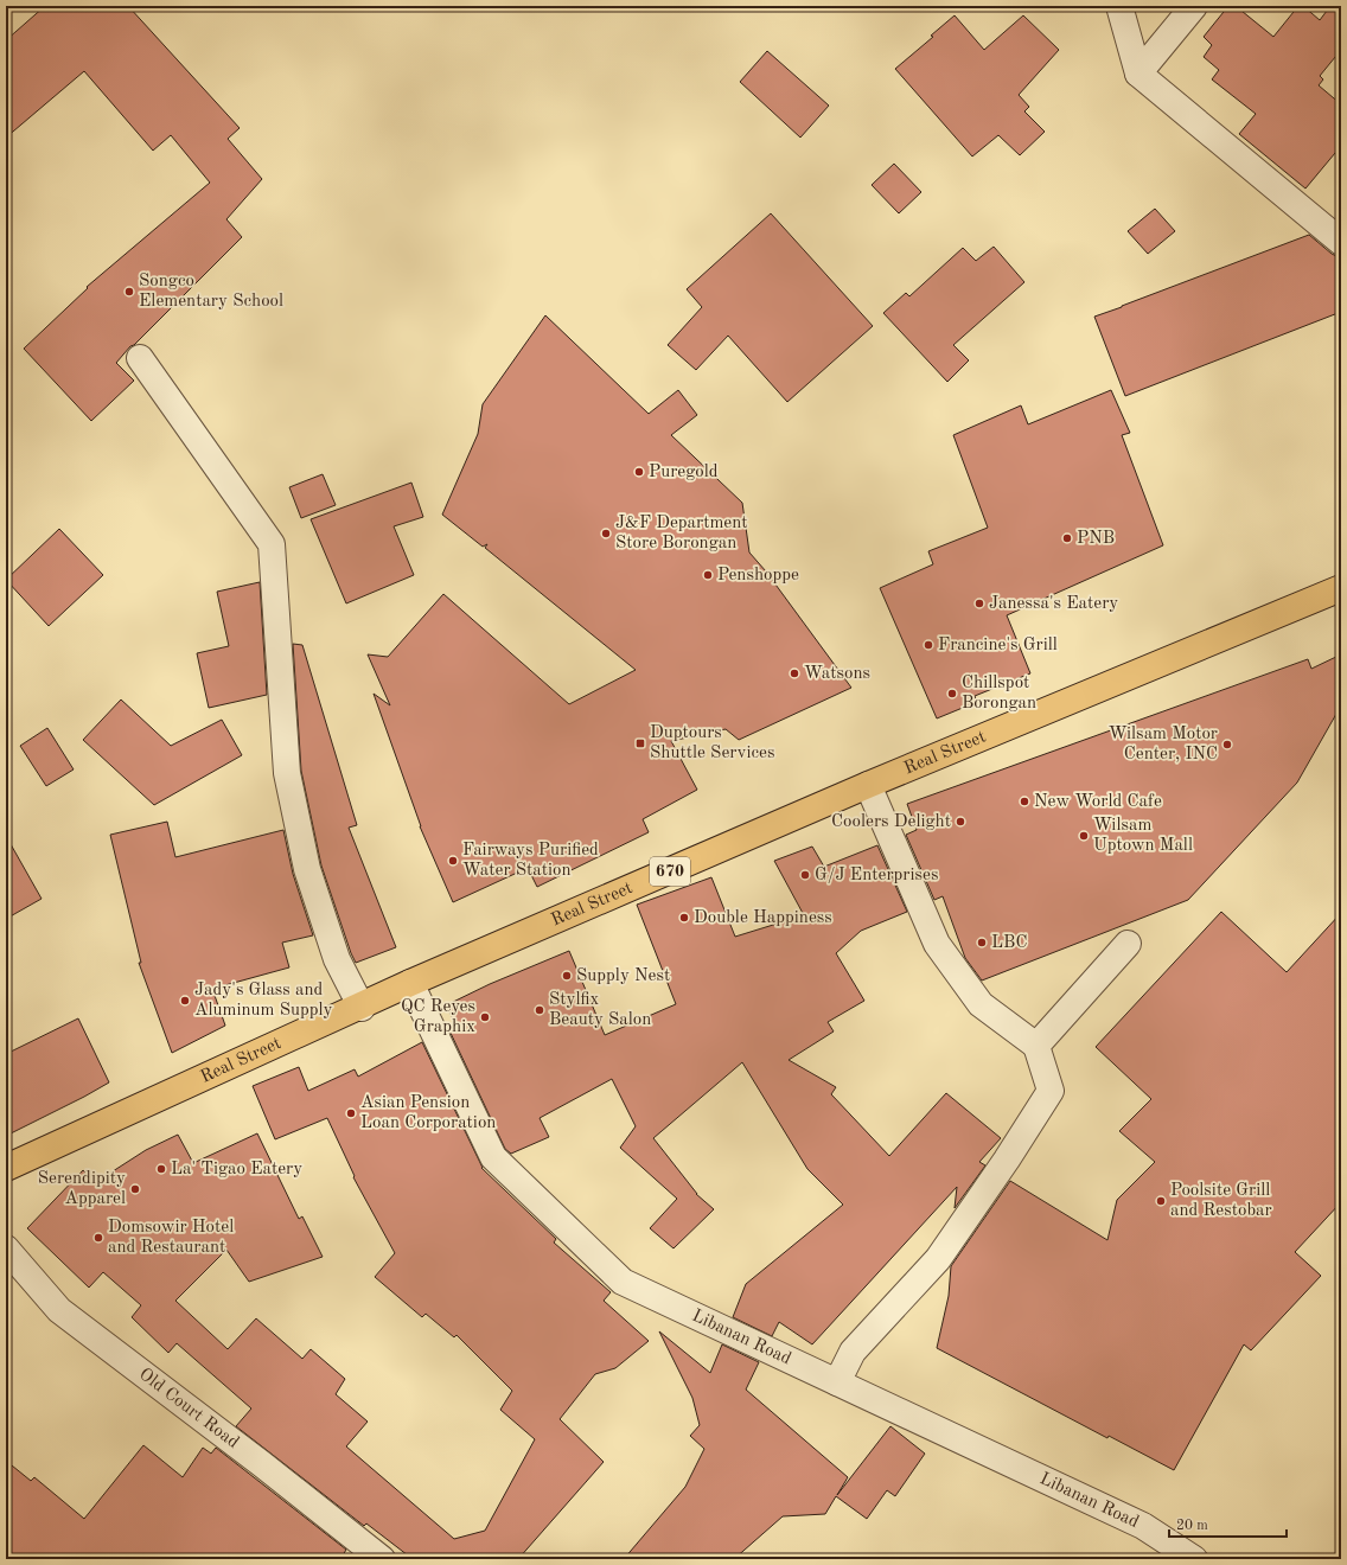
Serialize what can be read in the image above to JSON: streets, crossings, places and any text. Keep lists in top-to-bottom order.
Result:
{
  "streets": {
    "main road": ["Real Street", "670"],
    "street": ["Libanan Road", "Old Court Road"]
  },
  "crossings": [
    ["Real Street", "Libanan Road"]
  ],
  "places": {
    "other": [
      "Songco Elementary School",
      "Puregold",
      "J&F Department Store Borongan",
      "PNB",
      "Penshoppe",
      "Janessa's Eatery",
      "Francine's Grill",
      "Watsons",
      "Chillspot Borongan",
      "Wilsam Motor Center, INC",
      "New World Cafe",
      "Coolers Delight",
      "Wilsam Uptown Mall",
      "Fairways Purified Water Station",
      "G/J Enterprises",
      "Double Happiness",
      "LBC",
      "Supply Nest",
      "Jady's Glass and Aluminum Supply",
      "Stylfix Beauty Salon",
      "QC Reyes Graphix",
      "Asian Pension Loan Corporation",
      "La' Tigao Eatery",
      "Serendipity Apparel",
      "Poolsite Grill and Restobar",
      "Domsowir Hotel and Restaurant"
    ],
    "transit": ["Duptours Shuttle Services"]
  },
  "scale_bar": "20 m"
}
